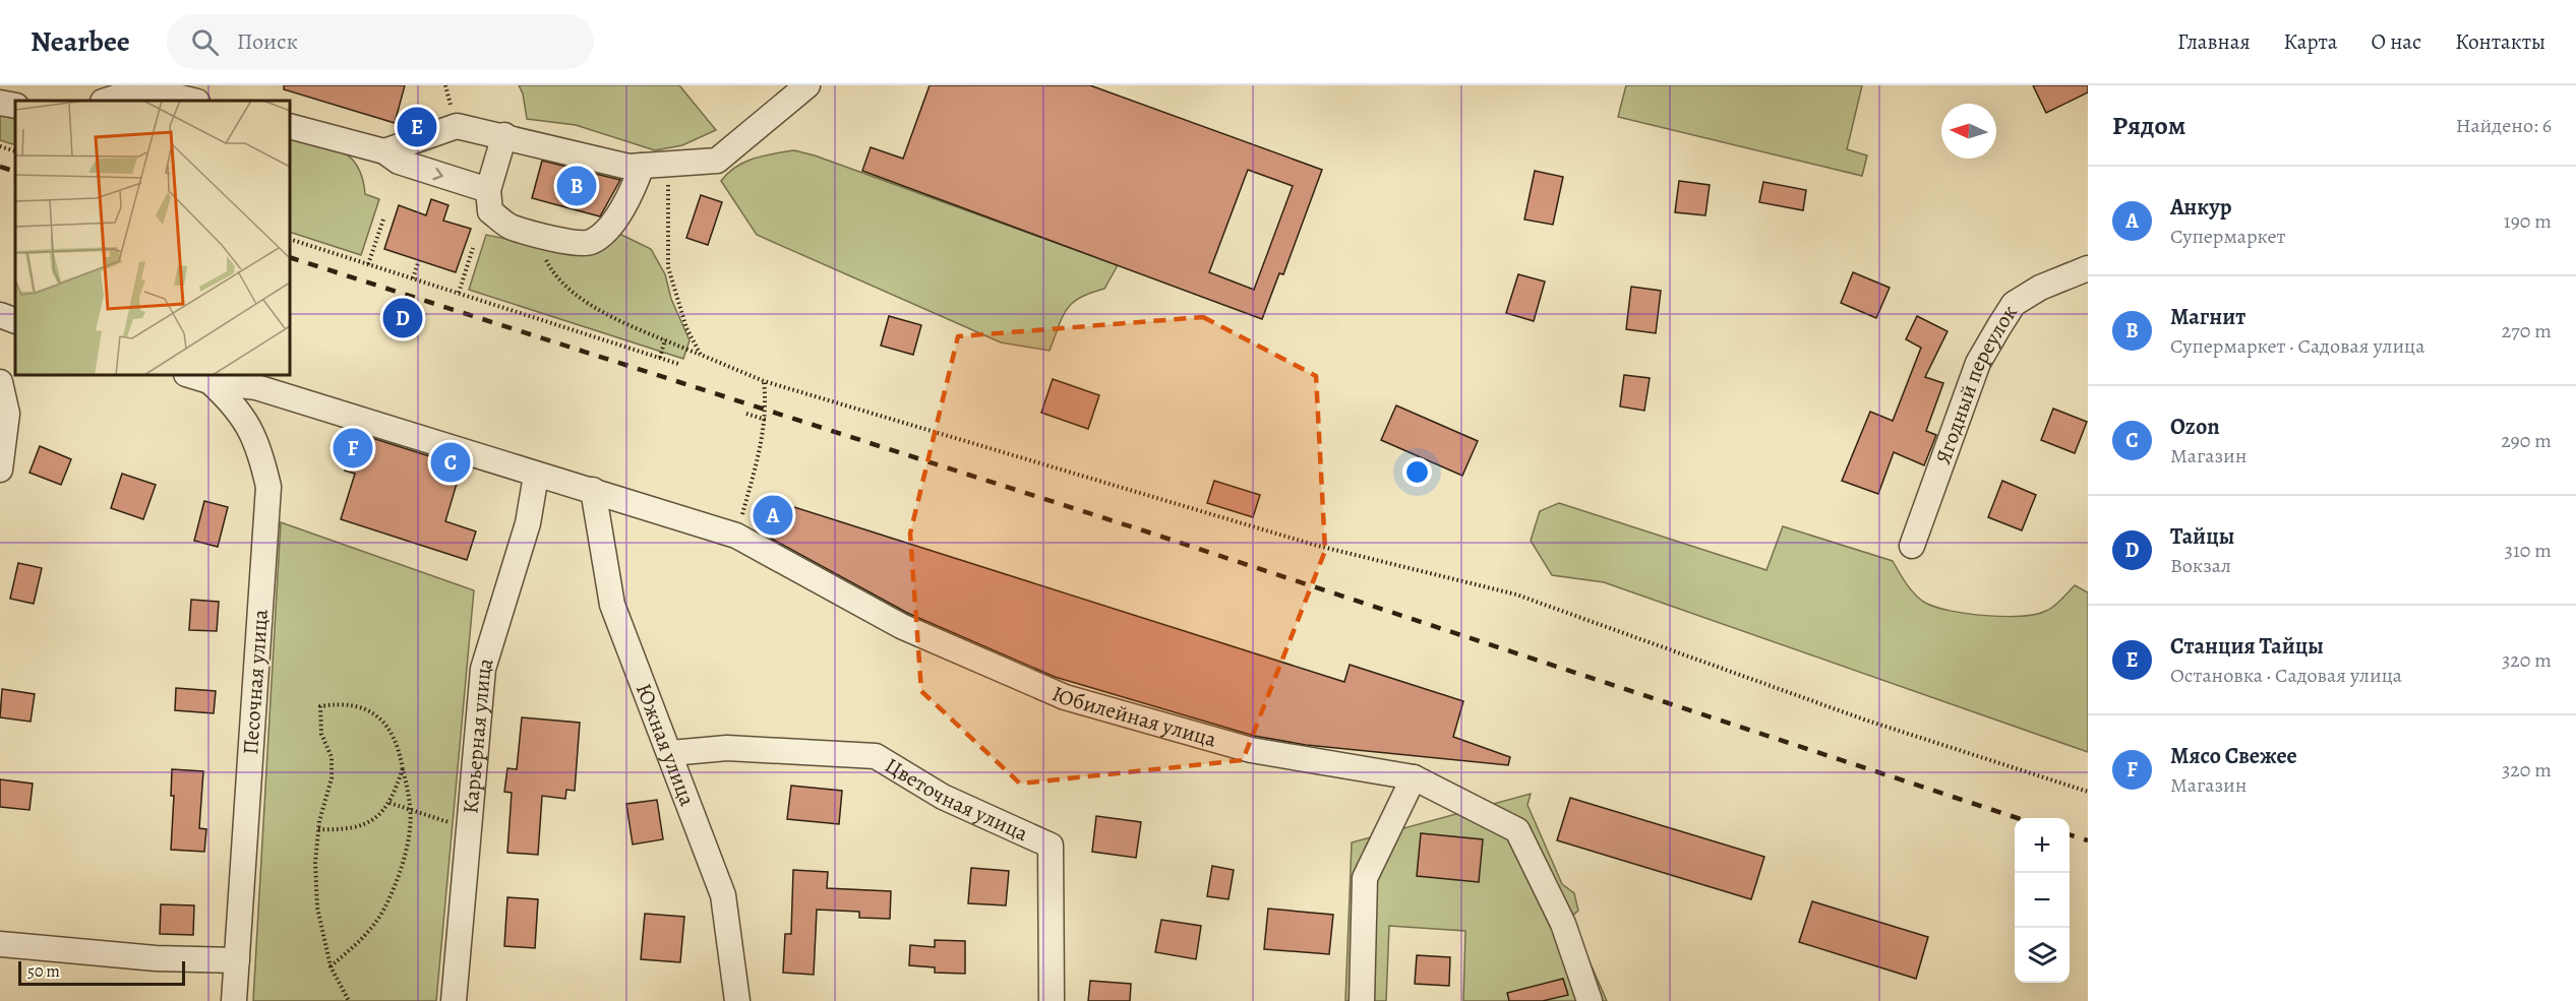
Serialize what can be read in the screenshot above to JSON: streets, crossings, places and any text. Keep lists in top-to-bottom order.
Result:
{
  "streets": {
    "street": [
      "Ягодный переулок",
      "Песочная улица",
      "Юбилейная улица",
      "Карьерная улица",
      "Южная улица",
      "Цветочная улица"
    ]
  },
  "crossings": [
    ["Песочная улица", "Юбилейная улица"],
    ["Юбилейная улица", "Карьерная улица"],
    ["Юбилейная улица", "Южная улица"],
    ["Южная улица", "Цветочная улица"]
  ],
  "scale_bar": "50 m",
  "north": "left",
  "page": {
    "header": "Nearbee",
    "search": "Поиск",
    "nav": [
      "Главная",
      "Карта",
      "О нас",
      "Контакты"
    ],
    "heading": ["Рядом", "Найдено: 6"],
    "pins": [
      "E",
      "B",
      "D",
      "F",
      "C",
      "A"
    ],
    "list": [
      {
        "mark": "A",
        "name": "Анкур",
        "note": "Супермаркет",
        "value": "190 m"
      },
      {
        "mark": "B",
        "name": "Магнит",
        "note": "Супермаркет · Садовая улица",
        "value": "270 m"
      },
      {
        "mark": "C",
        "name": "Ozon",
        "note": "Магазин",
        "value": "290 m"
      },
      {
        "mark": "D",
        "name": "Тайцы",
        "note": "Вокзал",
        "value": "310 m"
      },
      {
        "mark": "E",
        "name": "Станция Тайцы",
        "note": "Остановка · Садовая улица",
        "value": "320 m"
      },
      {
        "mark": "F",
        "name": "Мясо Свежее",
        "note": "Магазин",
        "value": "320 m"
      }
    ],
    "map_buttons": ["+", "−"],
    "scale": "50 m"
  }
}
